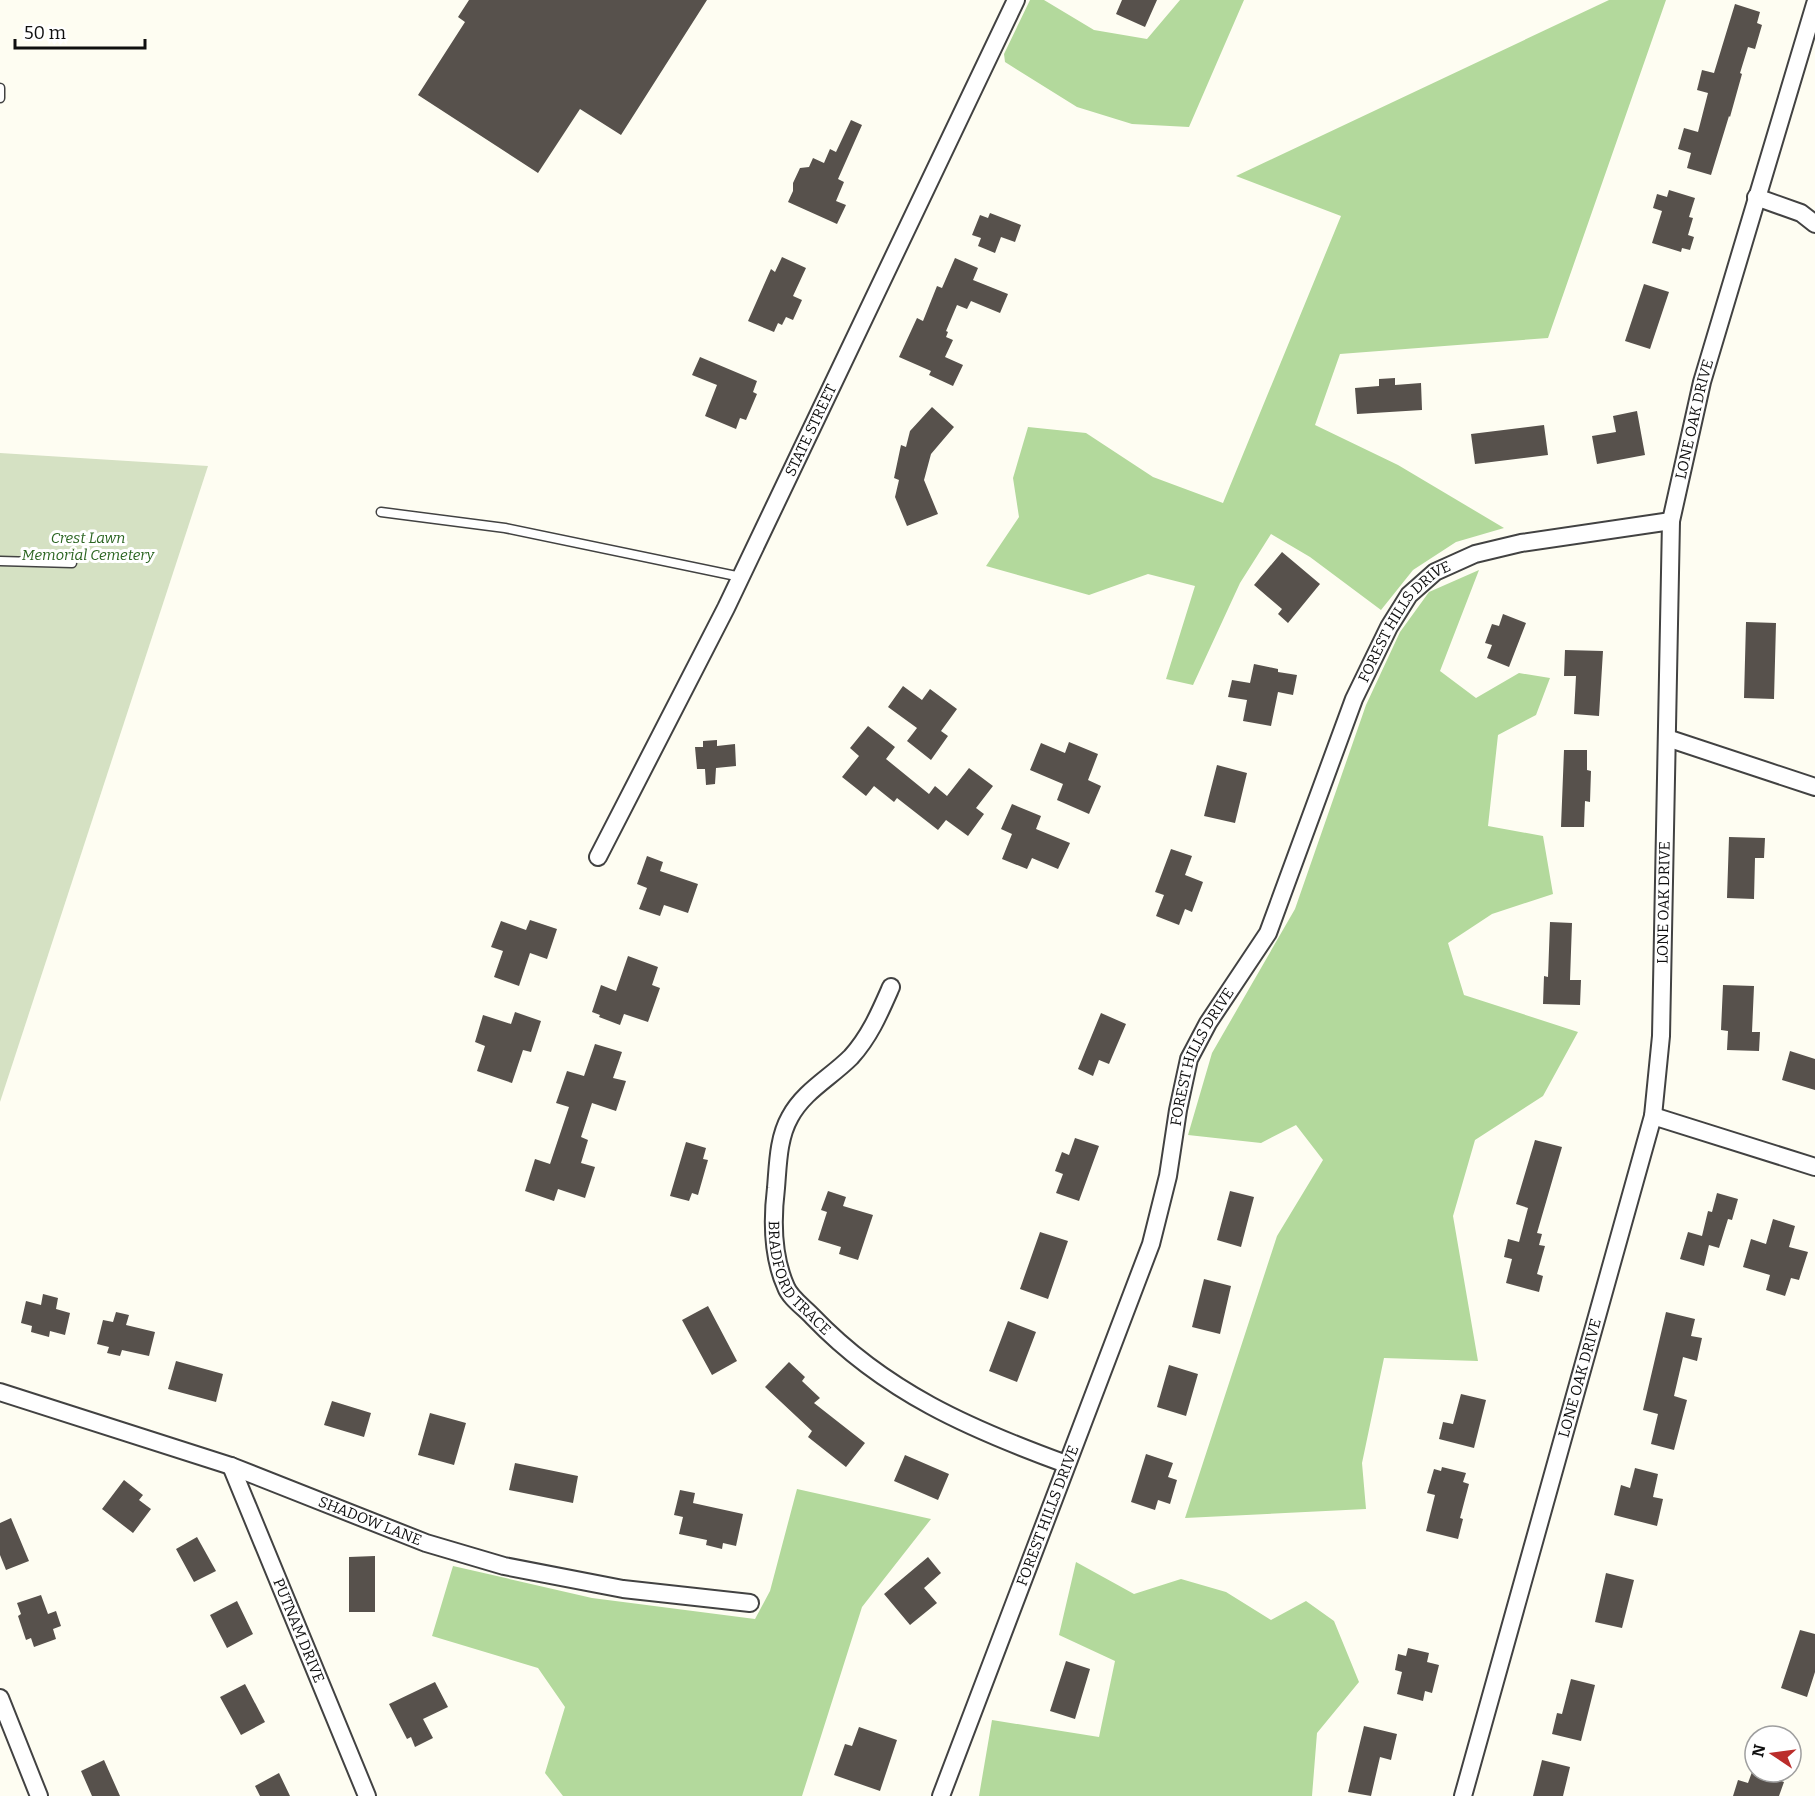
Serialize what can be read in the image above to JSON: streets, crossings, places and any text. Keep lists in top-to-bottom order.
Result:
{
  "streets": {
    "street": [
      "LONE OAK DRIVE",
      "STATE STREET",
      "FOREST HILLS DRIVE",
      "BRADFORD TRACE",
      "SHADOW LANE",
      "PUTNAM DRIVE"
    ]
  },
  "crossings": [
    ["LONE OAK DRIVE", "FOREST HILLS DRIVE"],
    ["FOREST HILLS DRIVE", "BRADFORD TRACE"],
    ["SHADOW LANE", "PUTNAM DRIVE"]
  ],
  "parks": ["Crest Lawn Memorial Cemetery"],
  "scale_bar": "50 m",
  "north": "left"
}
